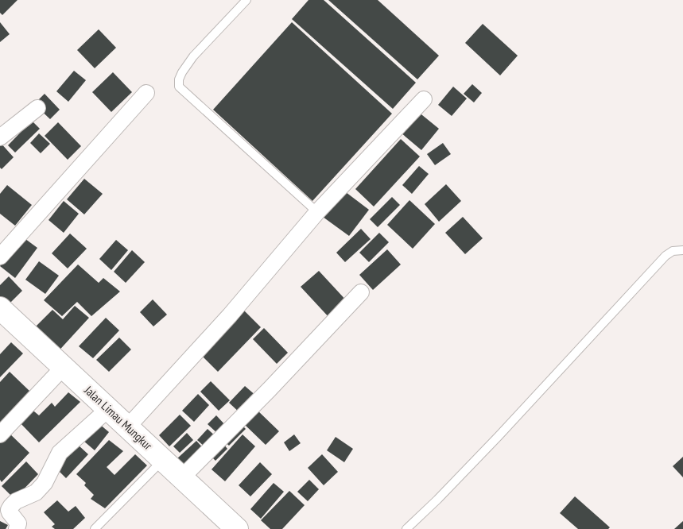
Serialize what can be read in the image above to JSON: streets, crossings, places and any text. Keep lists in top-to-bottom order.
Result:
{
  "streets": {
    "street": ["Jalan Limau Mungkur"]
  }
}
